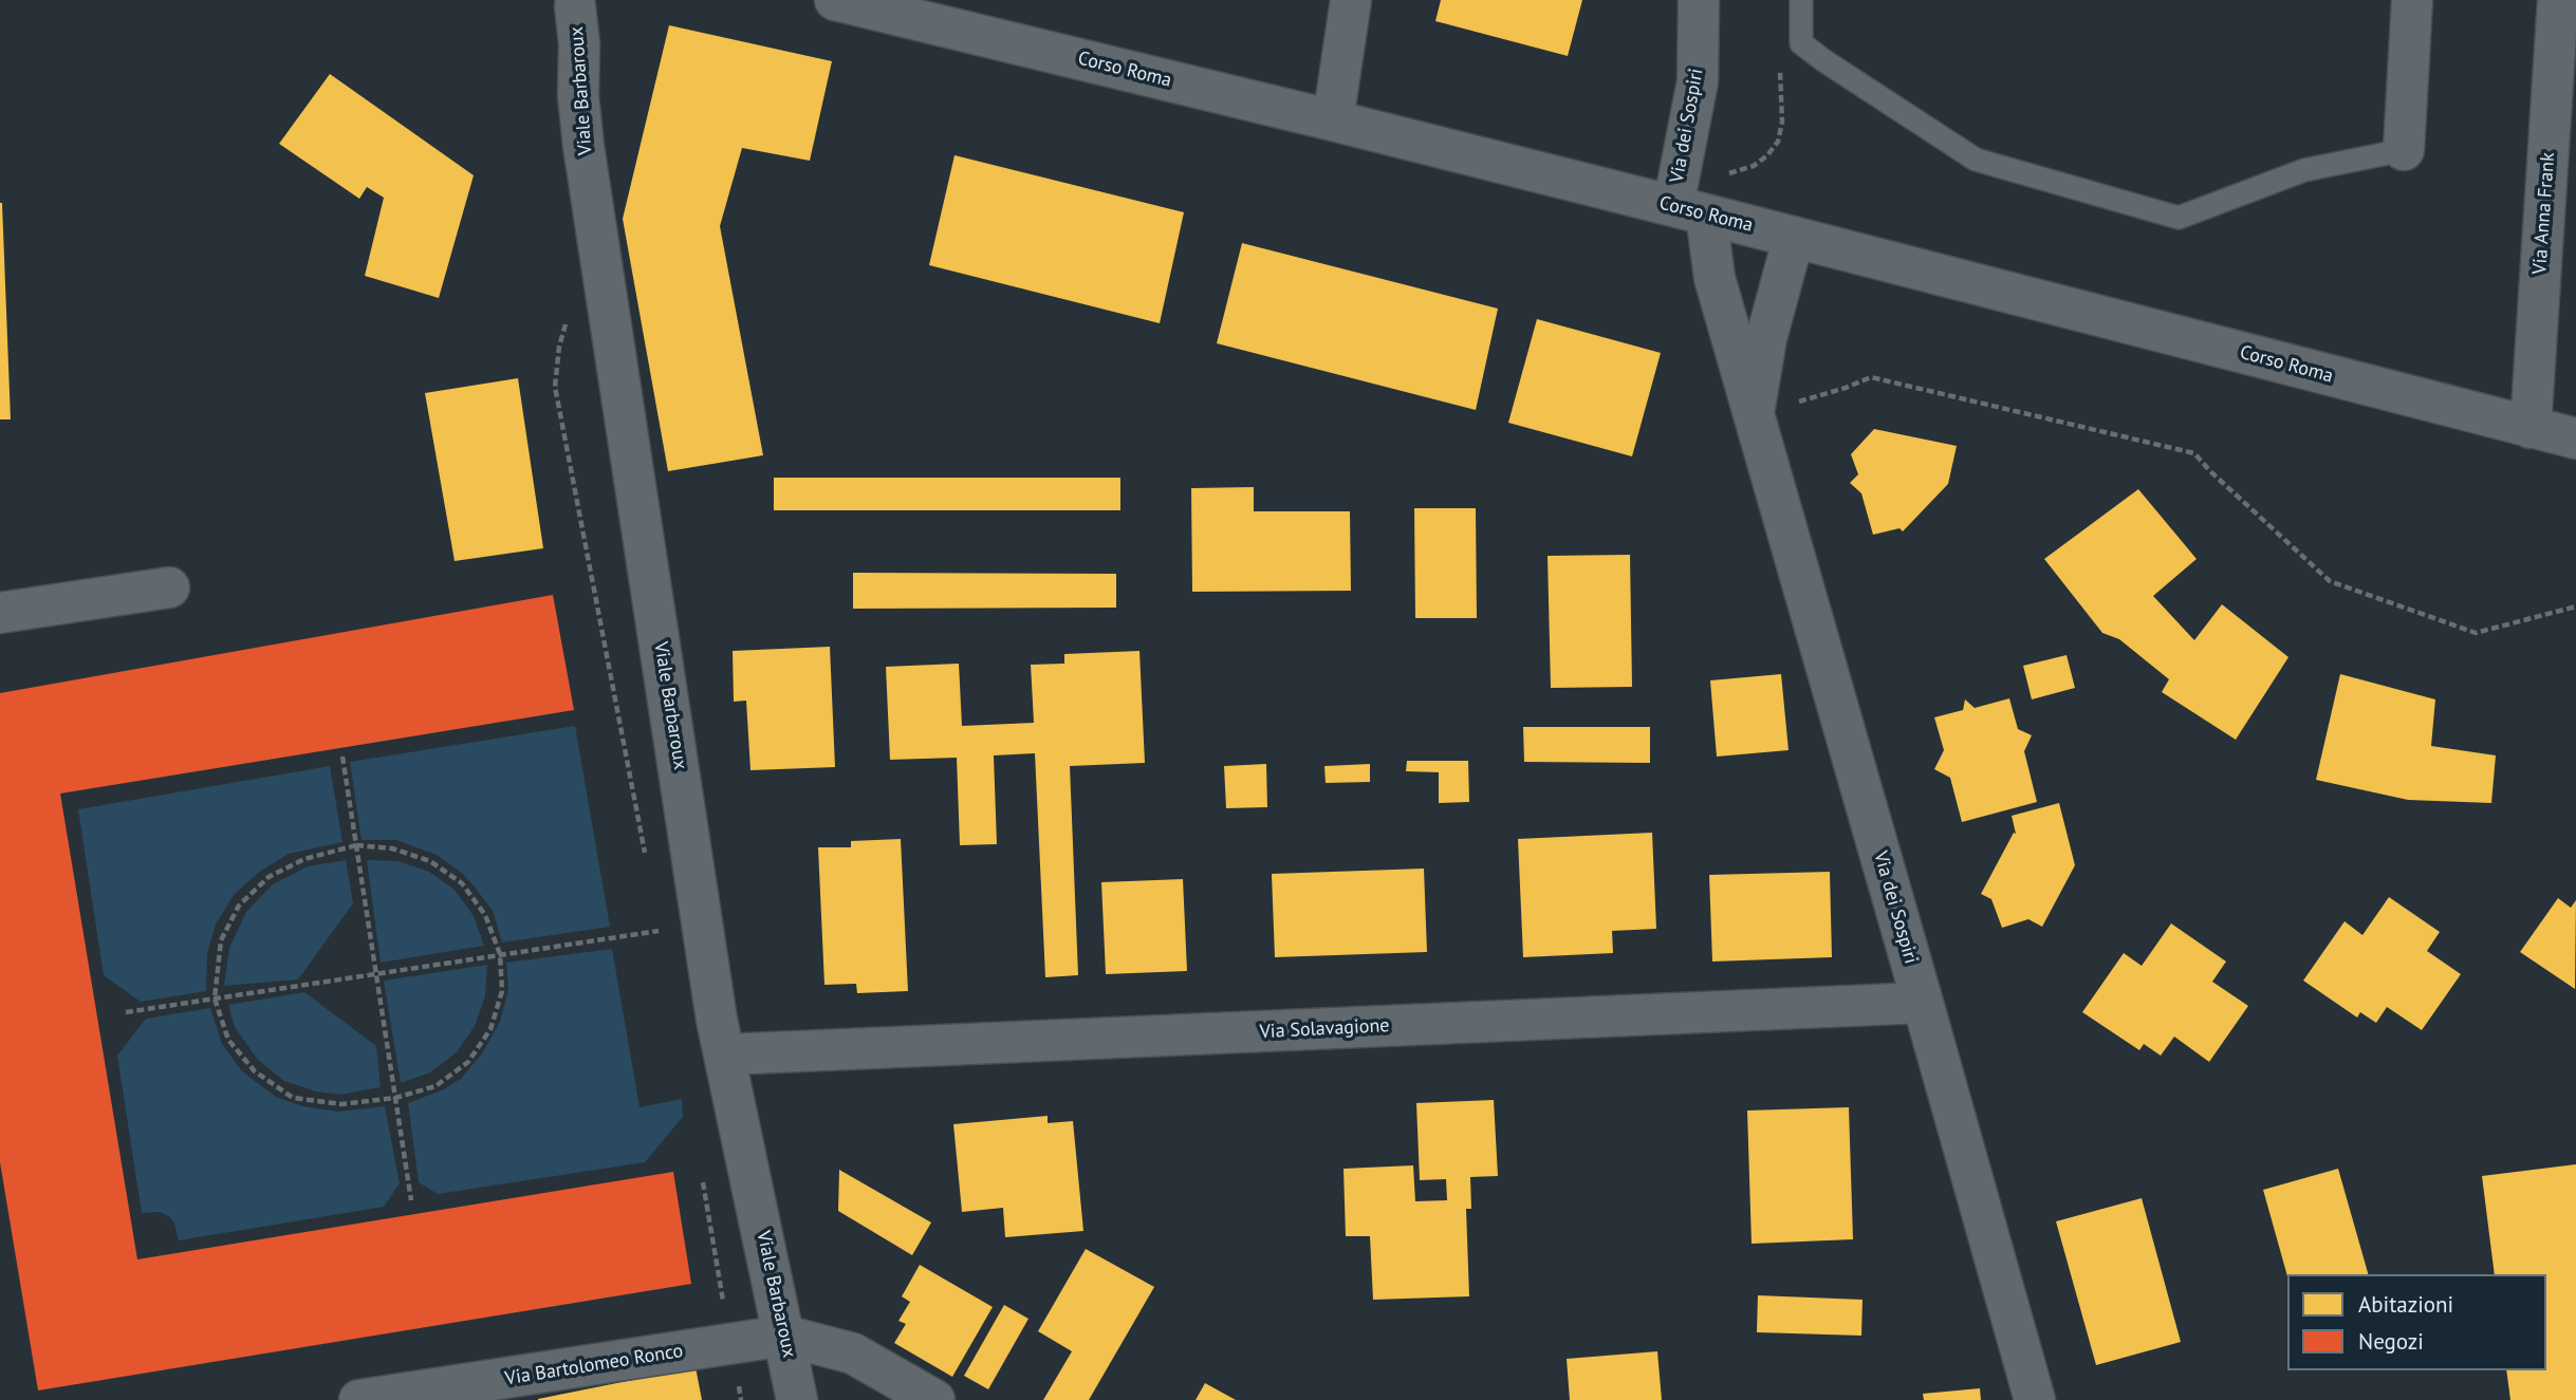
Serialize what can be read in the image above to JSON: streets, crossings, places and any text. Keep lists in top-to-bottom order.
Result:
{
  "streets": {
    "street": [
      "Corso Roma",
      "Viale Barbaroux",
      "Via dei Sospiri",
      "Via Anna Frank",
      "Via Solavagione",
      "Via Bartolomeo Ronco"
    ]
  },
  "crossings": [
    ["Corso Roma", "Via dei Sospiri"],
    ["Corso Roma", "Via Anna Frank"],
    ["Viale Barbaroux", "Via Solavagione"],
    ["Viale Barbaroux", "Via Bartolomeo Ronco"],
    ["Via dei Sospiri", "Via Solavagione"]
  ],
  "legend": ["Abitazioni", "Negozi"]
}
